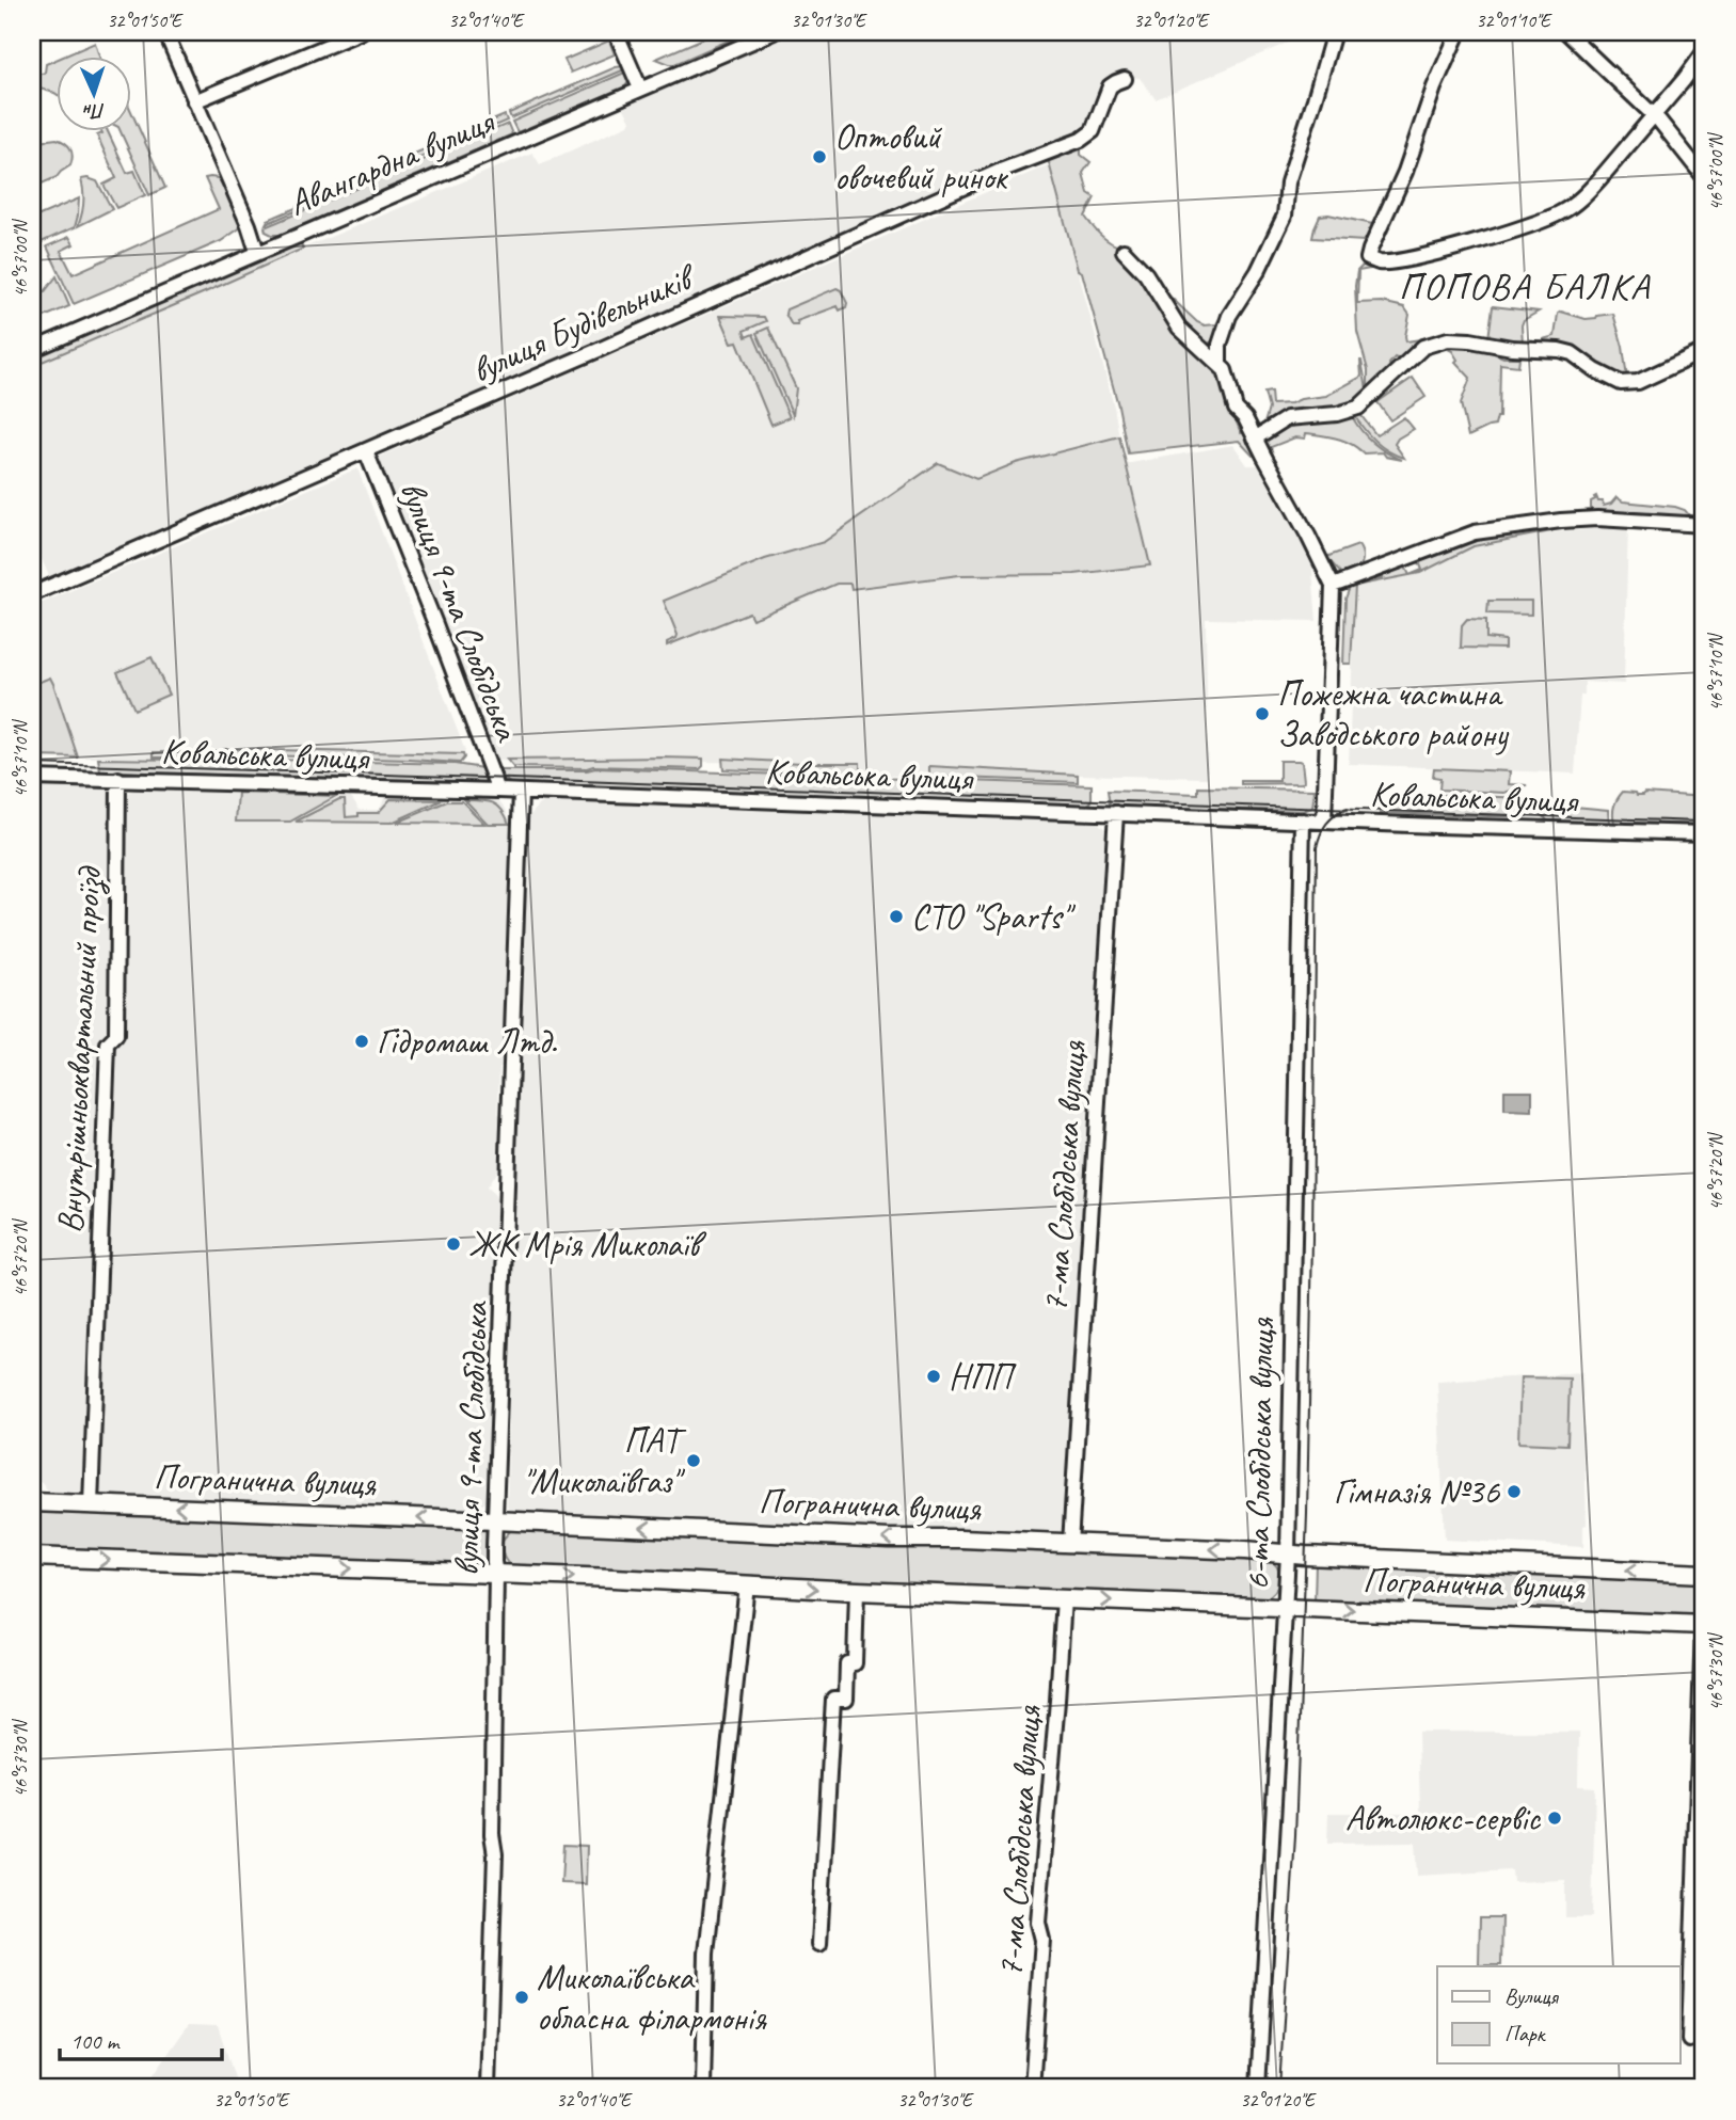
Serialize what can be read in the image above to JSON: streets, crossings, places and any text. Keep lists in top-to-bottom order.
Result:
{
  "streets": {
    "main road": ["Погранична вулиця"],
    "street": [
      "Авангардна вулиця",
      "вулиця Будівельників",
      "вулиця 9-та Слобідська",
      "Ковальська вулиця",
      "Внутрішньоквартальний проїзд",
      "7-ма Слобідська вулиця",
      "6-та Слобідська вулиця"
    ]
  },
  "crossings": [
    ["вулиця Будівельників", "вулиця 9-та Слобідська"],
    ["вулиця 9-та Слобідська", "Ковальська вулиця"],
    ["вулиця 9-та Слобідська", "Погранична вулиця"],
    ["Ковальська вулиця", "Внутрішньоквартальний проїзд"],
    ["Ковальська вулиця", "7-ма Слобідська вулиця"],
    ["Ковальська вулиця", "6-та Слобідська вулиця"],
    ["Внутрішньоквартальний проїзд", "Погранична вулиця"],
    ["7-ма Слобідська вулиця", "Погранична вулиця"],
    ["6-та Слобідська вулиця", "Погранична вулиця"]
  ],
  "districts": ["ПОПОВА БАЛКА"],
  "places": [
    "Оптовий овочевий ринок",
    "Пожежна частина Заводського району",
    "СТО \"Sparts\"",
    "Гідромаш Лтд.",
    "ЖК Мрія Миколаїв",
    "НПП",
    "ПАТ \"Миколаївгаз\"",
    "Гімназія №36",
    "Автолюкс-сервіс",
    "Миколаївська обласна філармонія"
  ],
  "legend": ["Вулиця", "Парк"],
  "scale_bar": "100 m",
  "north": "bottom",
  "coordinates": [
    "32°01'50\"E",
    "32°01'40\"E",
    "32°01'30\"E",
    "32°01'20\"E",
    "32°01'10\"E",
    "46°57'00\"N",
    "46°57'10\"N",
    "46°57'20\"N",
    "46°57'30\"N"
  ]
}
